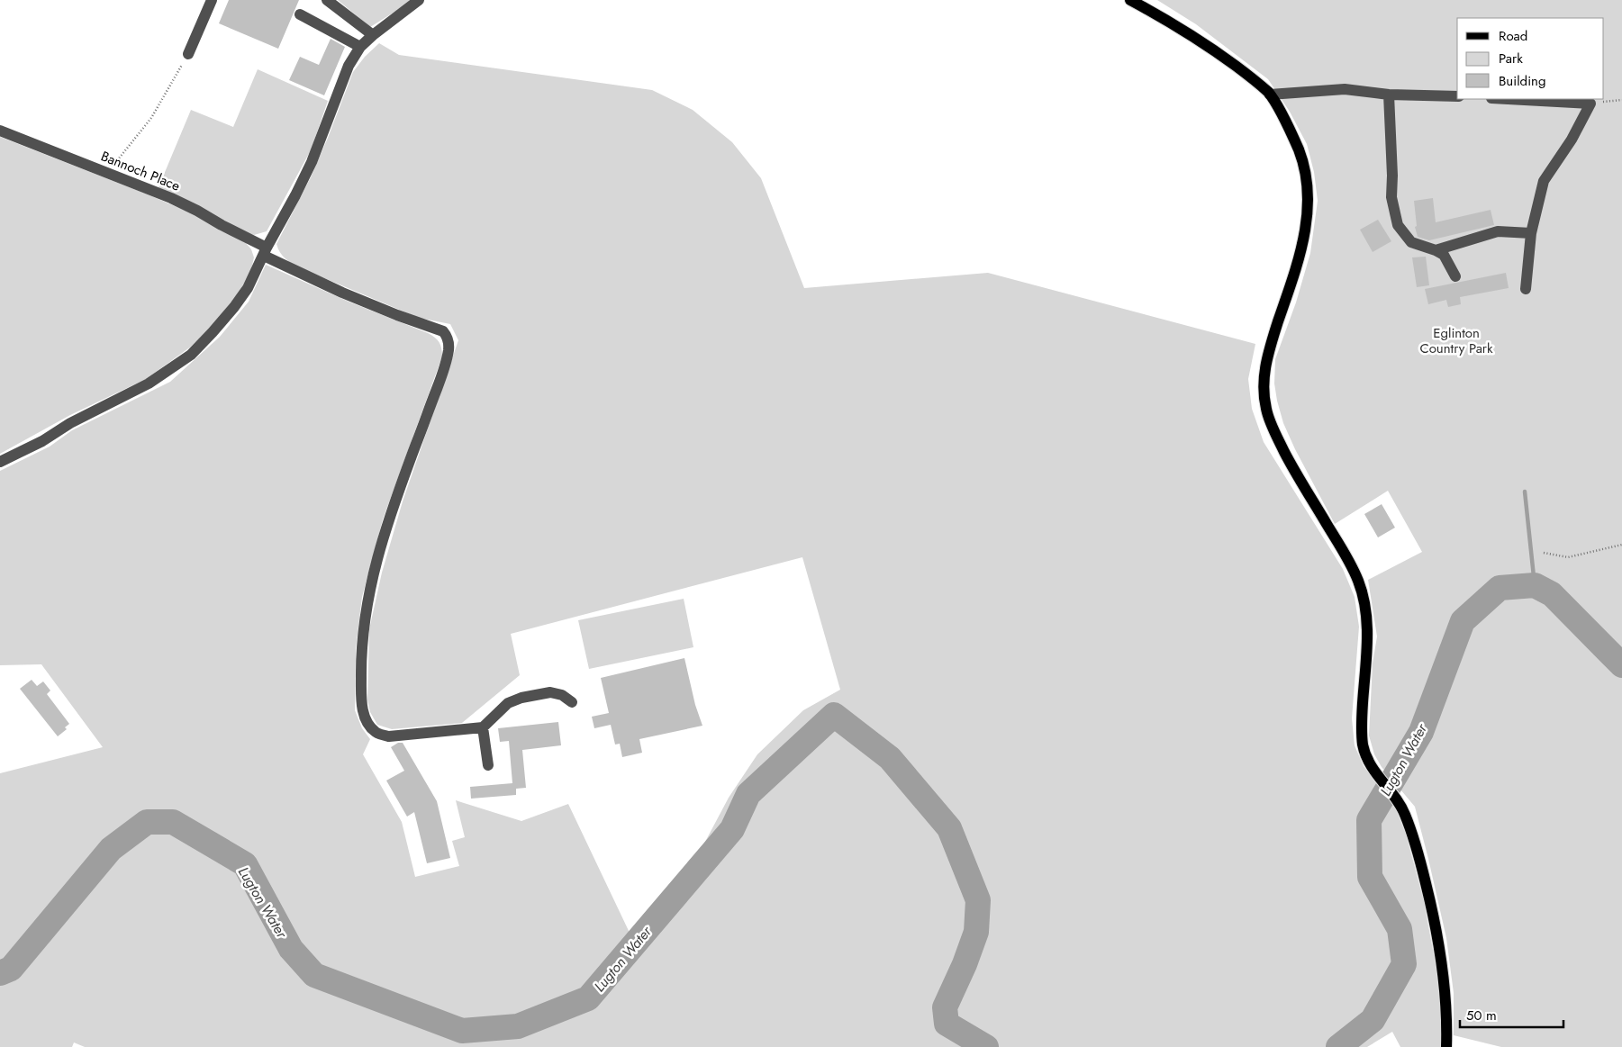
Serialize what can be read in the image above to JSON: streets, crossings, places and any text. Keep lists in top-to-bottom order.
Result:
{
  "streets": {
    "street": ["Bannoch Place"]
  },
  "water": ["Lugton Water"],
  "parks": ["Eglinton Country Park"],
  "legend": ["Road", "Park", "Building"],
  "scale_bar": "50 m"
}
